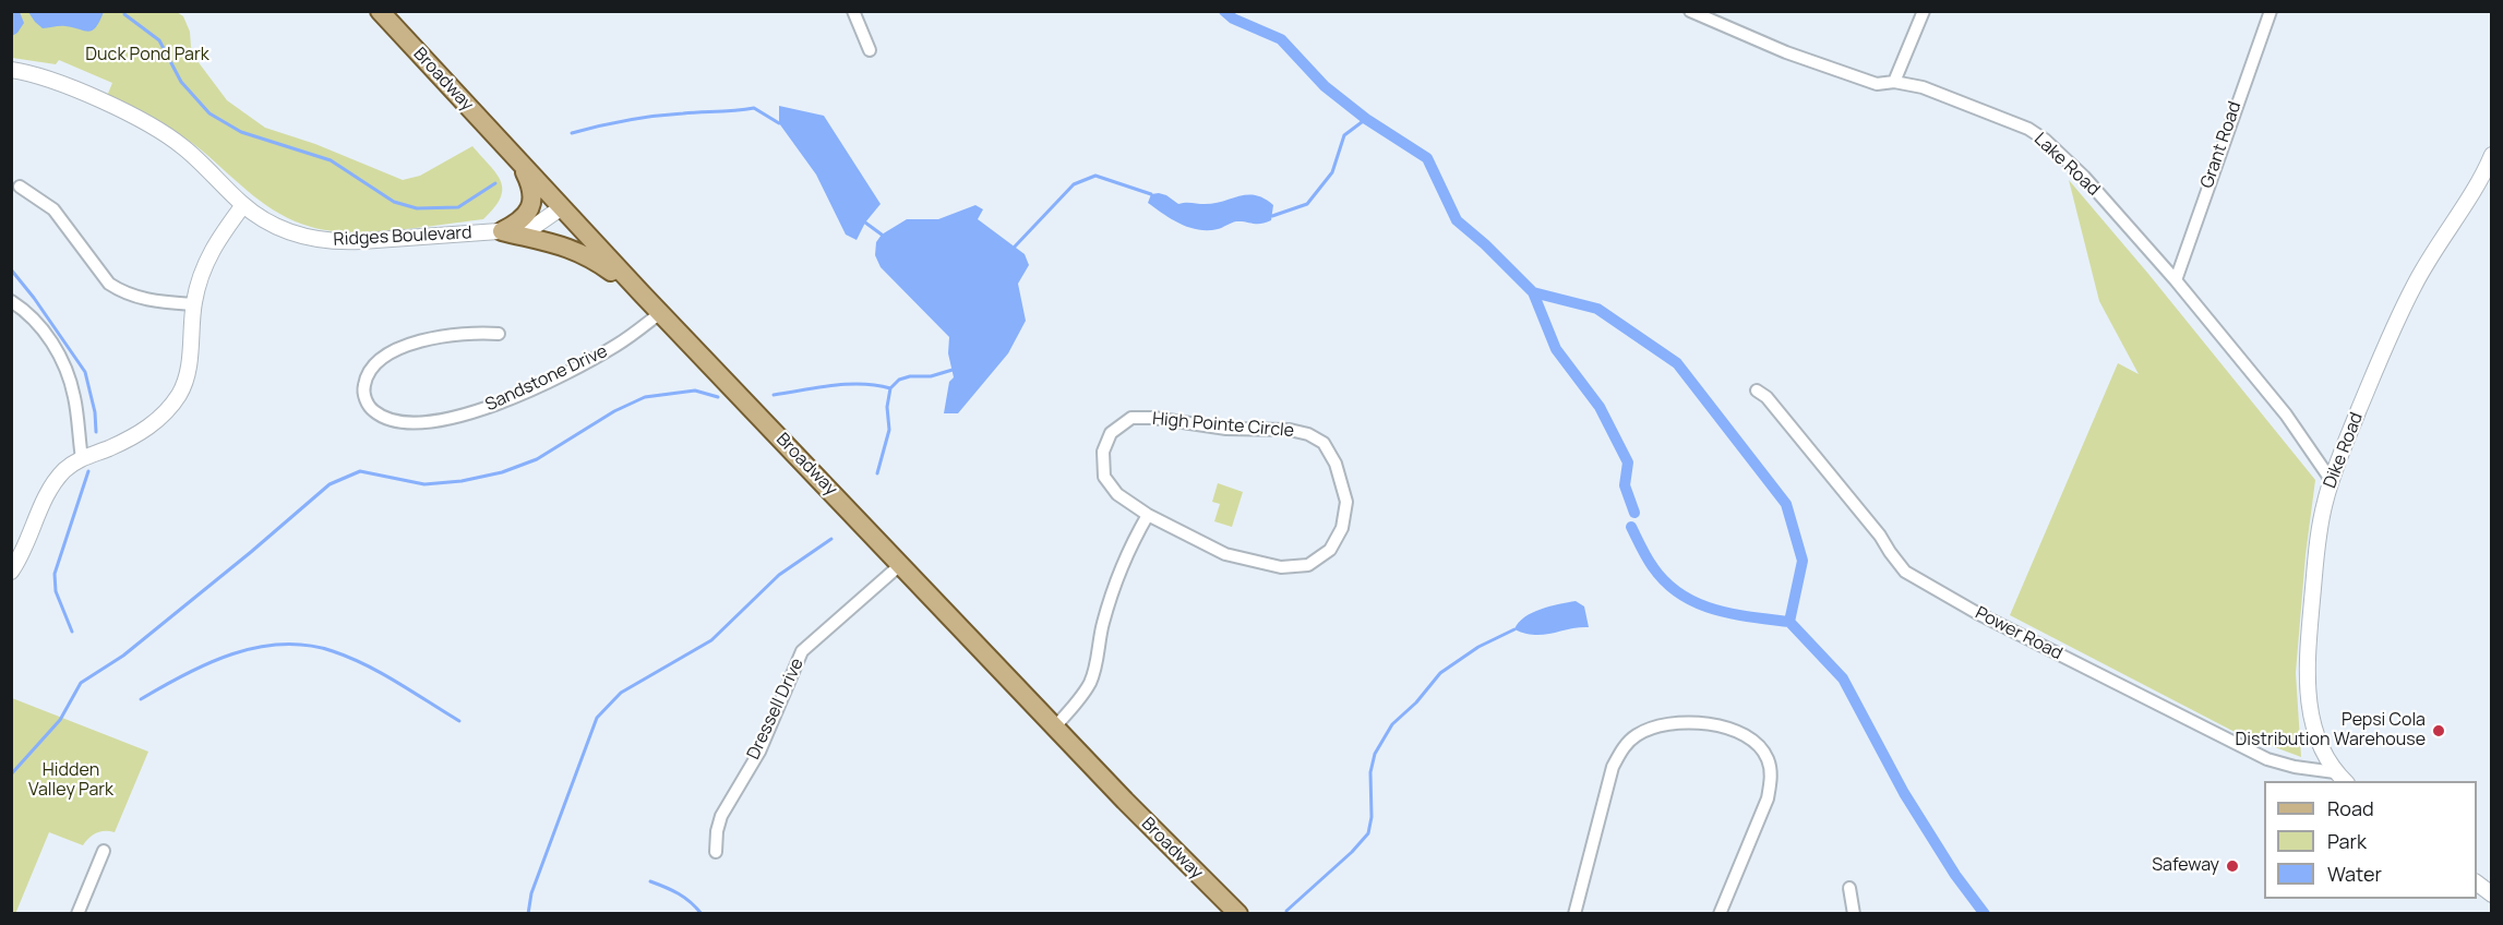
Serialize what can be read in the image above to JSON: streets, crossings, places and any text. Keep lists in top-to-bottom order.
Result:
{
  "streets": {
    "main road": ["Broadway"],
    "street": [
      "Grant Road",
      "Lake Road",
      "Ridges Boulevard",
      "Sandstone Drive",
      "High Pointe Circle",
      "Dike Road",
      "Power Road",
      "Dressell Drive"
    ]
  },
  "crossings": [
    ["Broadway", "Ridges Boulevard"],
    ["Broadway", "Sandstone Drive"],
    ["Broadway", "Dressell Drive"],
    ["Grant Road", "Lake Road"],
    ["Lake Road", "Dike Road"],
    ["Dike Road", "Power Road"]
  ],
  "parks": ["Duck Pond Park", "Hidden Valley Park"],
  "places": ["Pepsi Cola Distribution Warehouse", "Safeway"],
  "legend": ["Road", "Park", "Water"]
}
